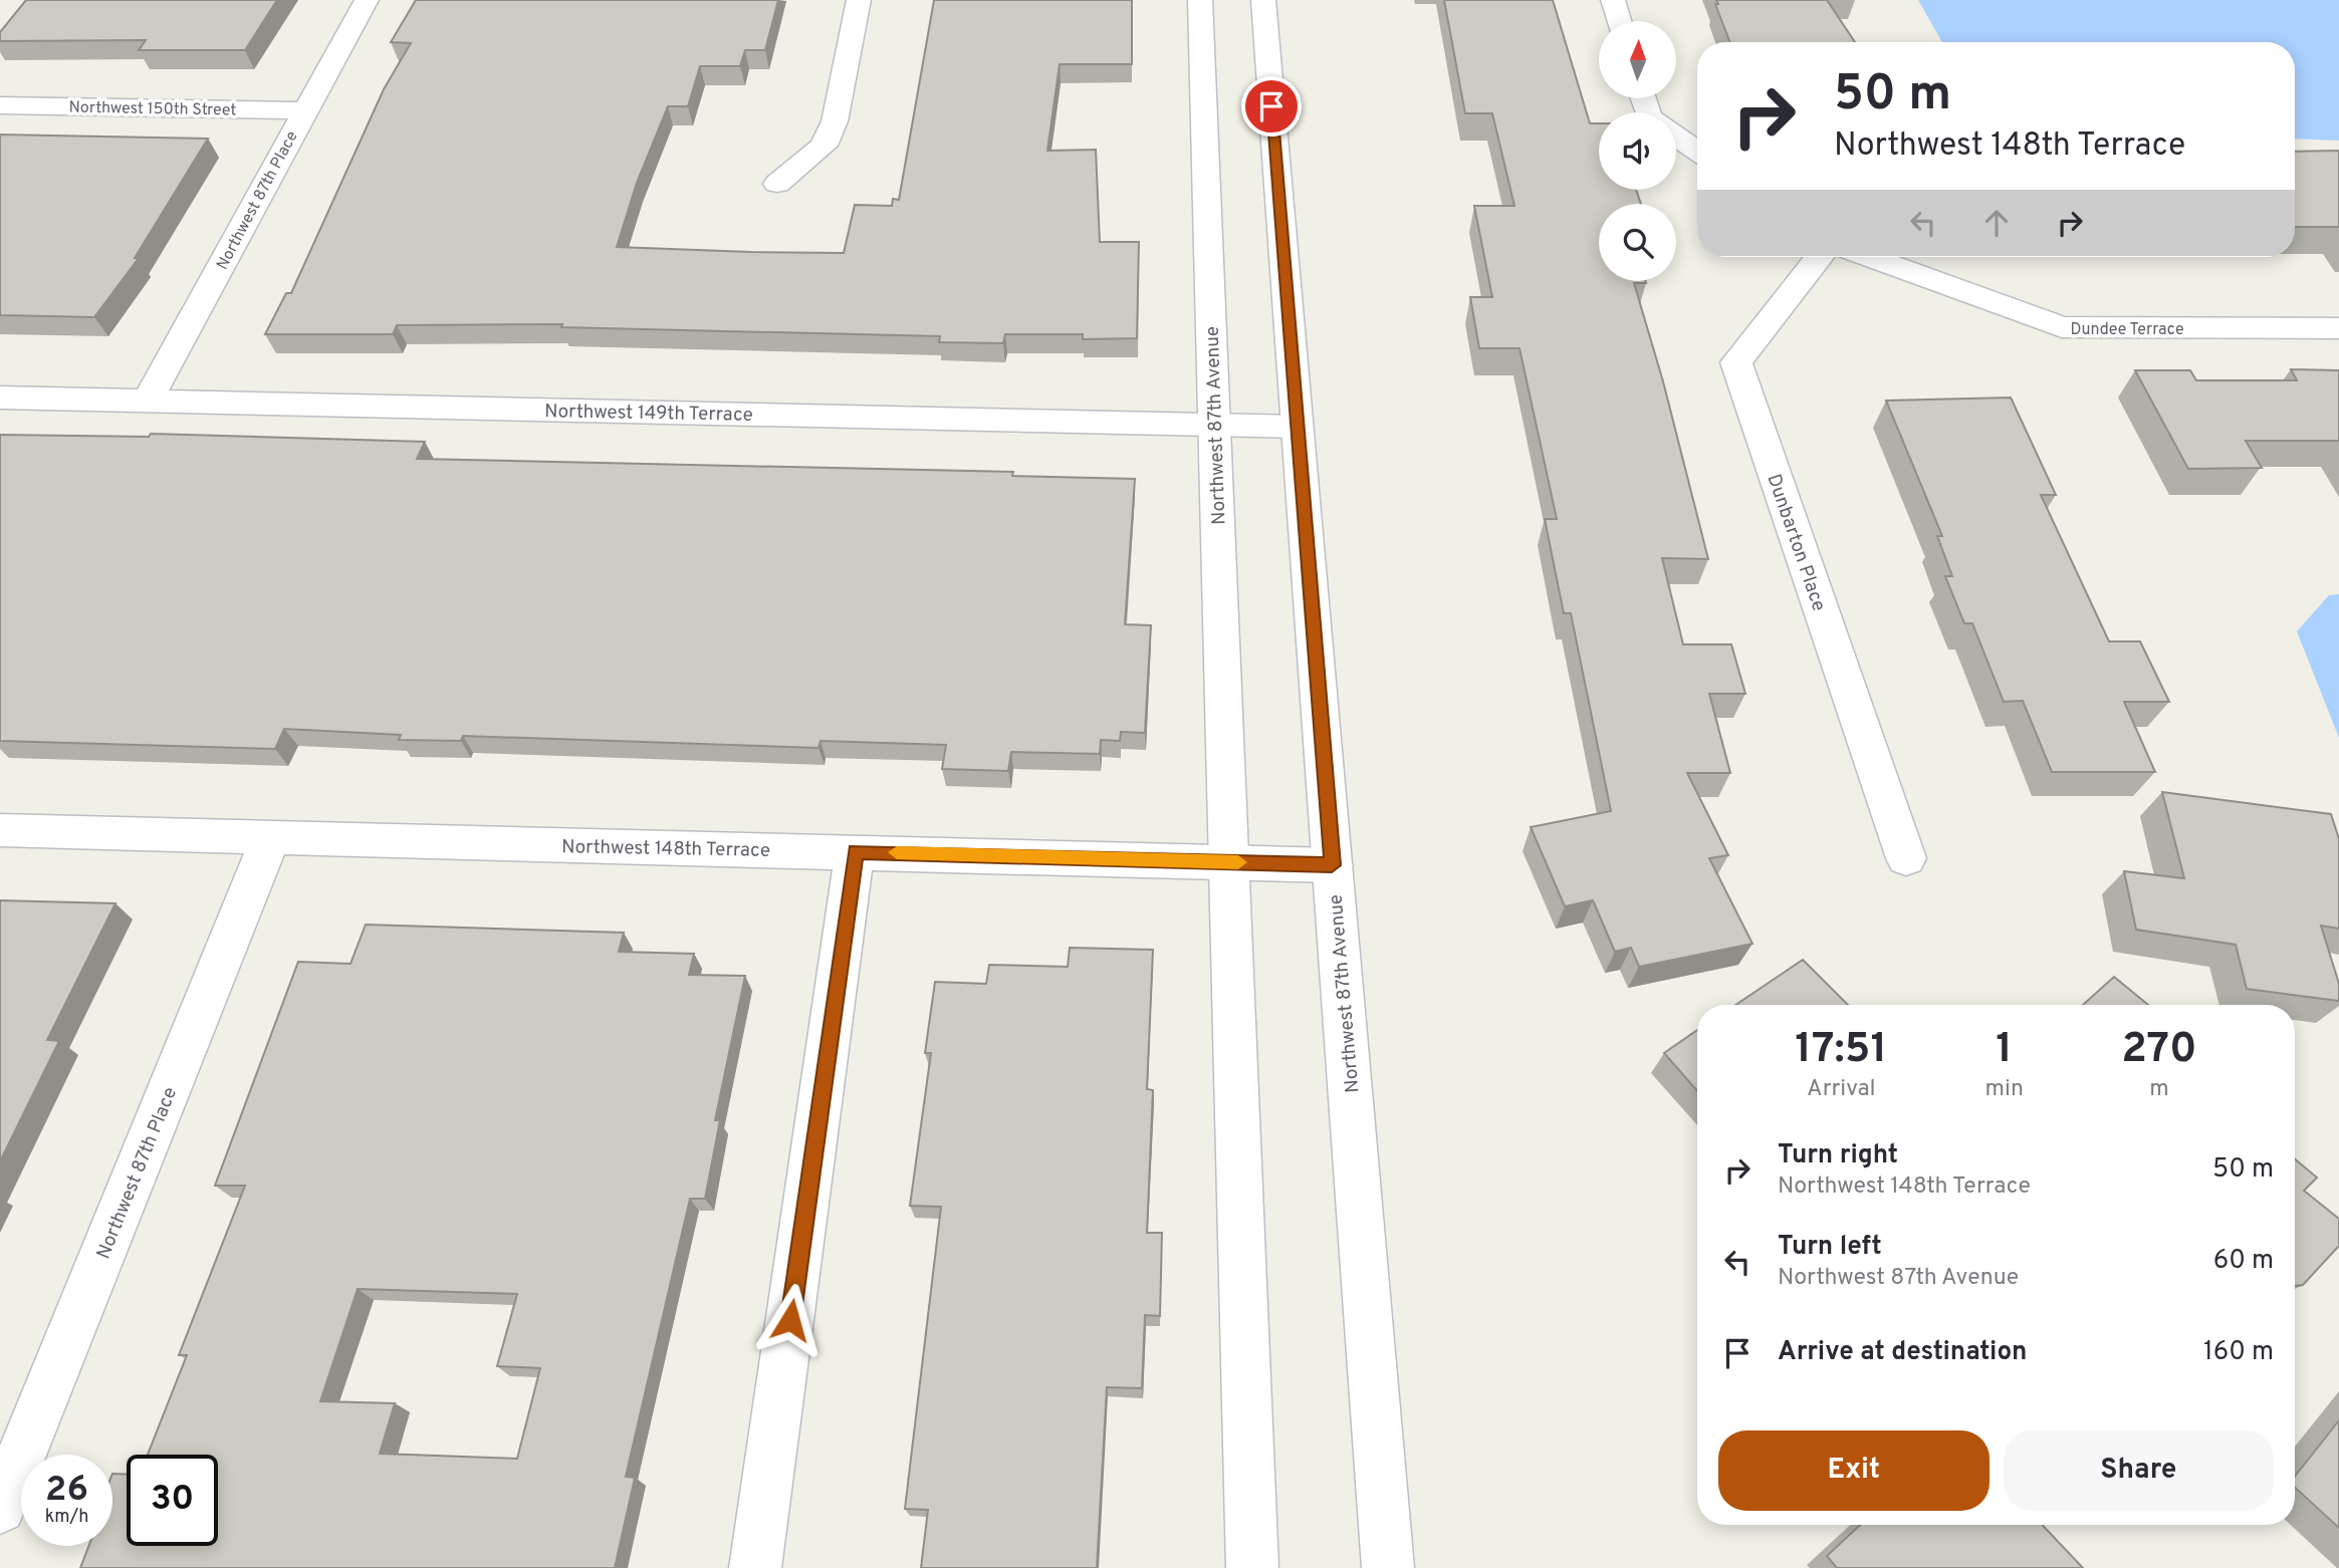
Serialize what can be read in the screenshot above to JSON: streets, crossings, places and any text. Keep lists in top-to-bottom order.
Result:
{
  "streets": {
    "street": [
      "Northwest 150th Street",
      "Northwest 87th Place",
      "Dundee Terrace",
      "Northwest 149th Terrace",
      "Northwest 87th Avenue",
      "Dunbarton Place",
      "Northwest 148th Terrace"
    ]
  },
  "crossings": [
    ["Northwest 150th Street", "Northwest 87th Place"],
    ["Northwest 87th Place", "Northwest 149th Terrace"],
    ["Northwest 87th Place", "Northwest 148th Terrace"],
    ["Northwest 149th Terrace", "Northwest 87th Avenue"],
    ["Northwest 87th Avenue", "Northwest 148th Terrace"]
  ],
  "north": "top",
  "page": {
    "turn": ["50 m", "Northwest 148th Terrace"],
    "eta": [
      "17:51",
      "Arrival",
      "1",
      "min",
      "270",
      "m"
    ],
    "list": [
      {
        "name": "Turn right",
        "note": "Northwest 148th Terrace",
        "value": "50 m"
      },
      {
        "name": "Turn left",
        "note": "Northwest 87th Avenue",
        "value": "60 m"
      },
      {
        "name": "Arrive at destination",
        "value": "160 m"
      }
    ],
    "buttons": ["Exit", "Share"],
    "speed": "26 km/h",
    "limit": "30"
  }
}
